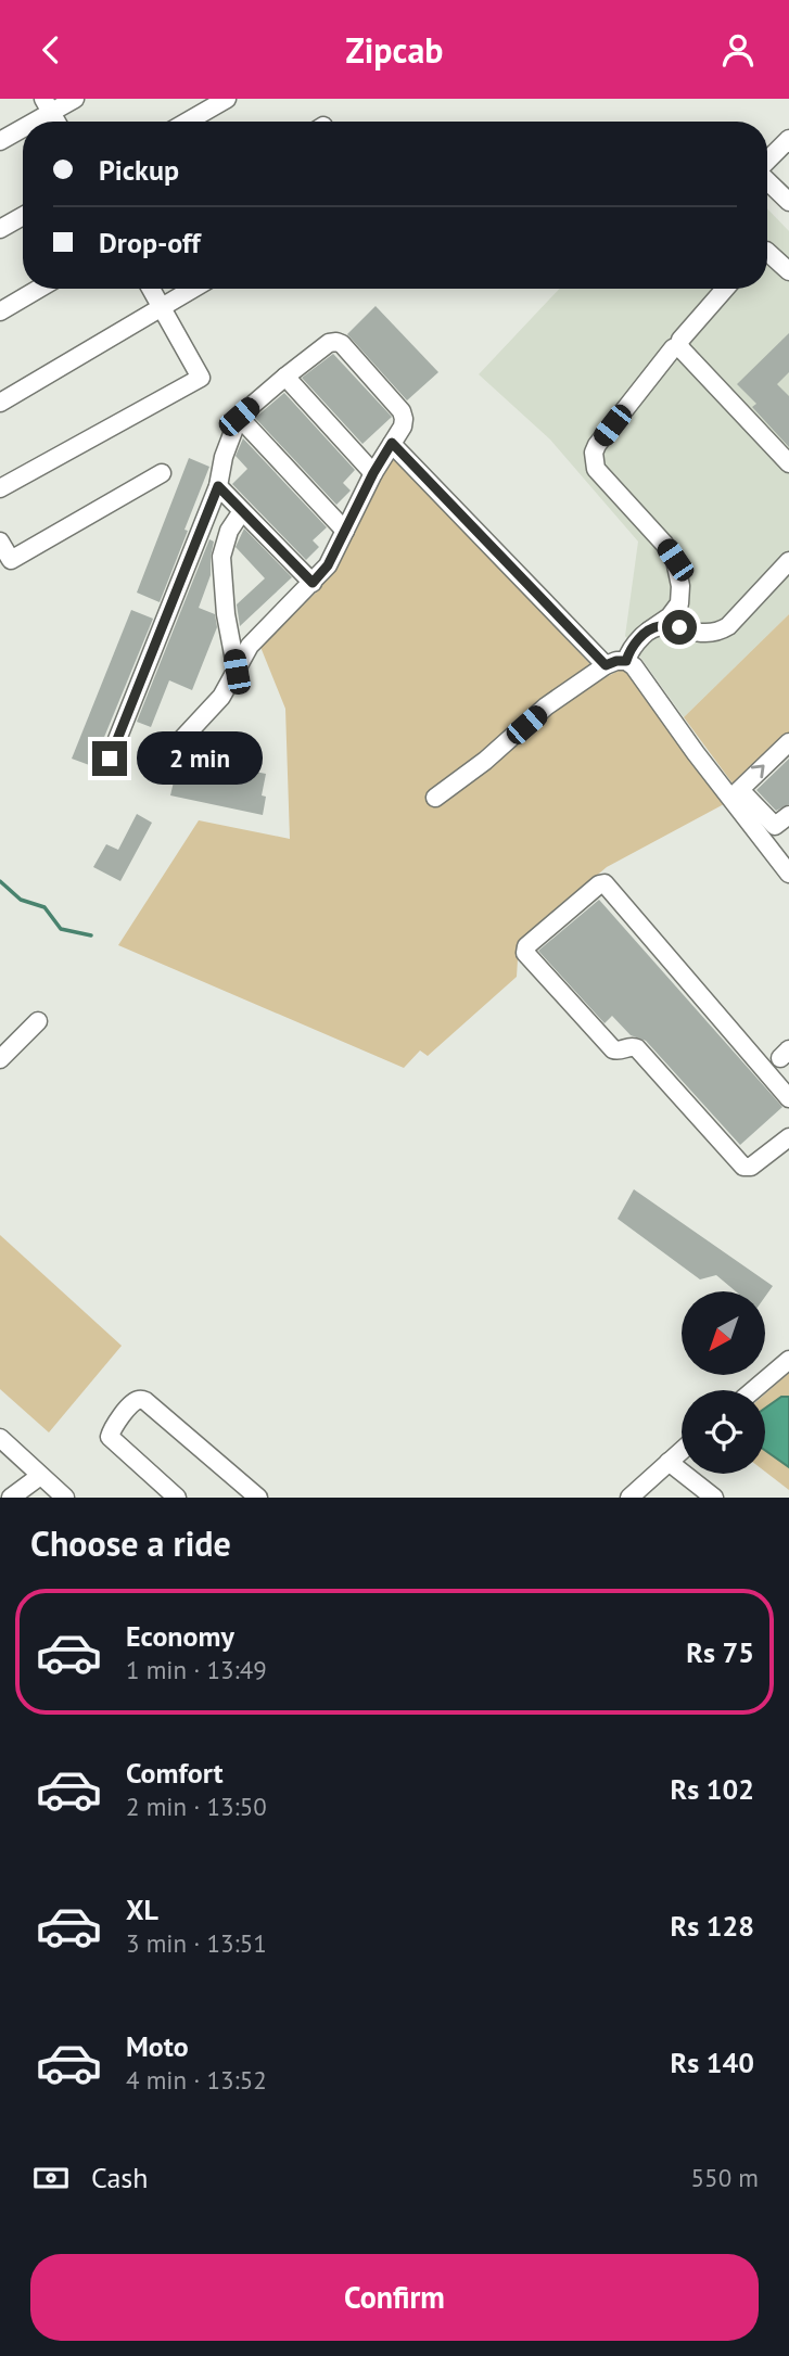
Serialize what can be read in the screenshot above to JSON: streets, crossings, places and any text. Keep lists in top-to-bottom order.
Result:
{
  "north": "bottom left",
  "page": {
    "header": "Zipcab",
    "banner": ["Pickup", "Drop-off"],
    "bubble": "2 min",
    "heading": "Choose a ride",
    "list": [
      {
        "name": "Economy",
        "note": "1 min · 13:49",
        "value": "Rs 75"
      },
      {
        "name": "Comfort",
        "note": "2 min · 13:50",
        "value": "Rs 102"
      },
      {
        "name": "XL",
        "note": "3 min · 13:51",
        "value": "Rs 128"
      },
      {
        "name": "Moto",
        "note": "4 min · 13:52",
        "value": "Rs 140"
      }
    ],
    "pay": ["Cash", "550 m"],
    "buttons": "Confirm"
  }
}
